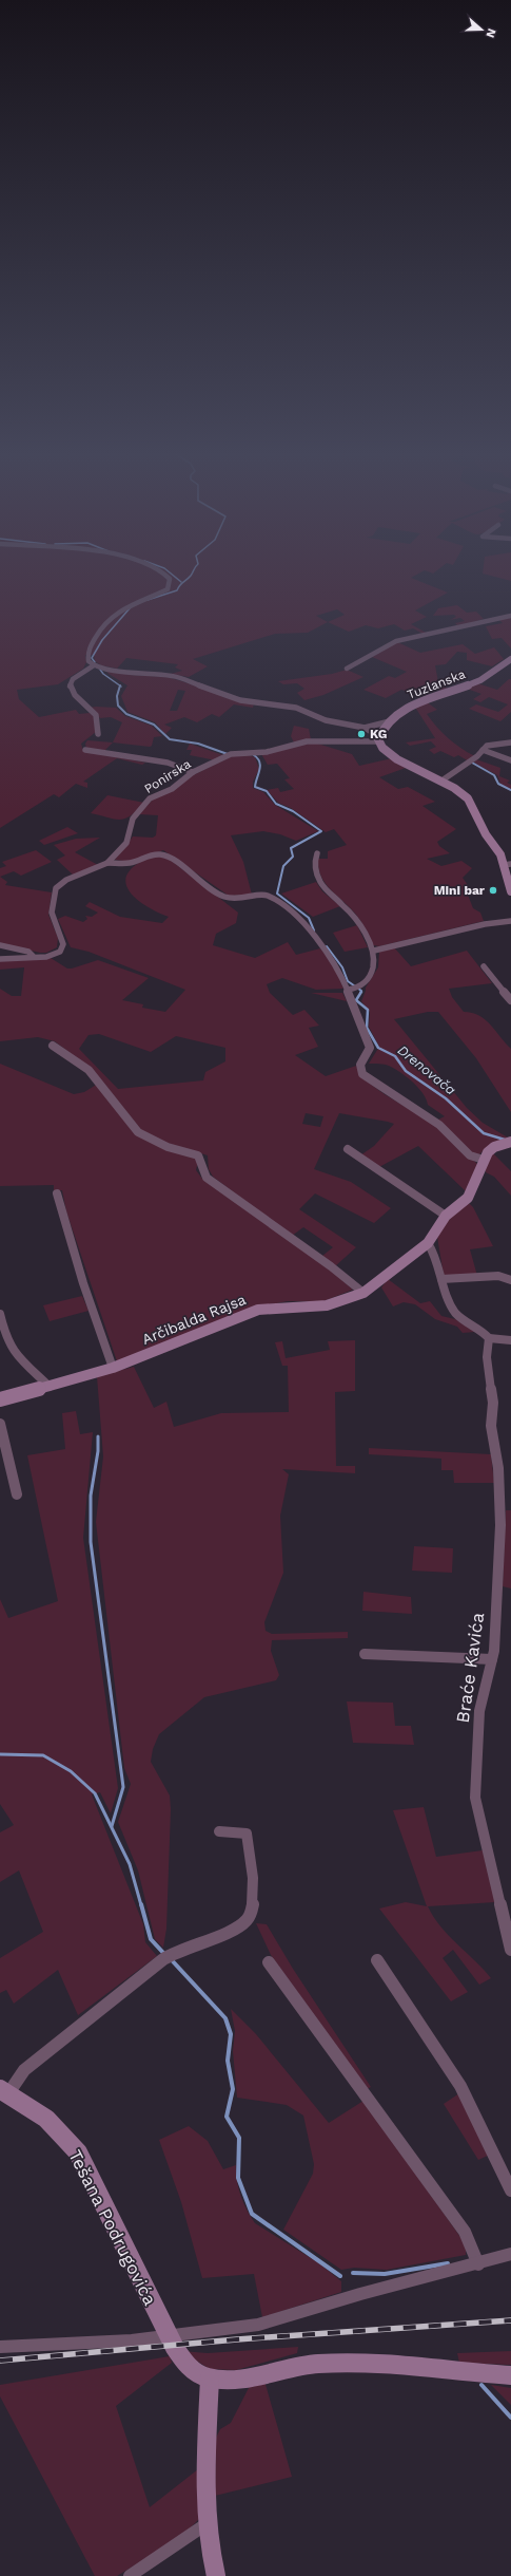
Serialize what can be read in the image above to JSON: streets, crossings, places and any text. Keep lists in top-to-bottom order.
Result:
{
  "streets": {
    "street": [
      "Tuzlanska",
      "Ponirska",
      "Arčibalda Rajsa",
      "Braće Kavića",
      "Tešana Podrugovića"
    ]
  },
  "crossings": [
    ["Tuzlanska", "Ponirska"]
  ],
  "water": ["Drenovača"],
  "places": ["KG", "Mini bar"],
  "north": "right"
}
